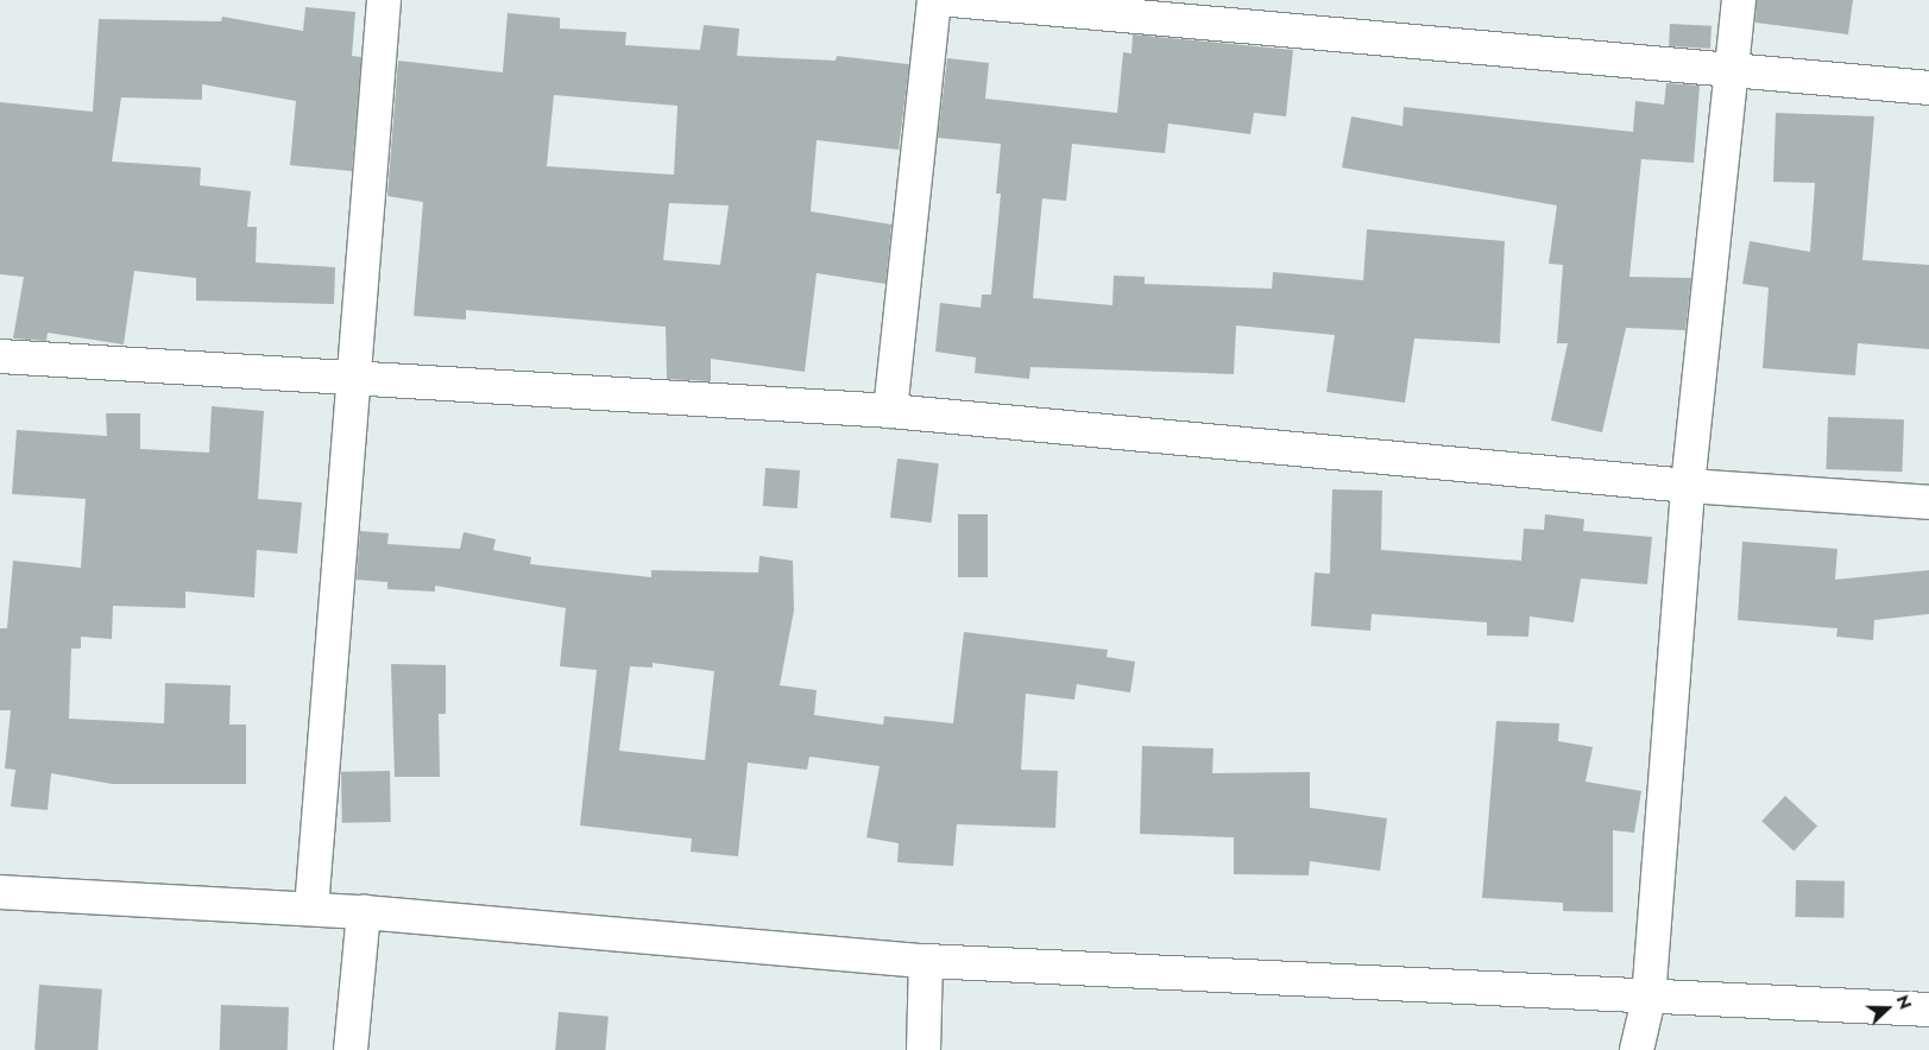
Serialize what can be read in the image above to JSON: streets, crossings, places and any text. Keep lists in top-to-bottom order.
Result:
{
  "north": "right"
}
